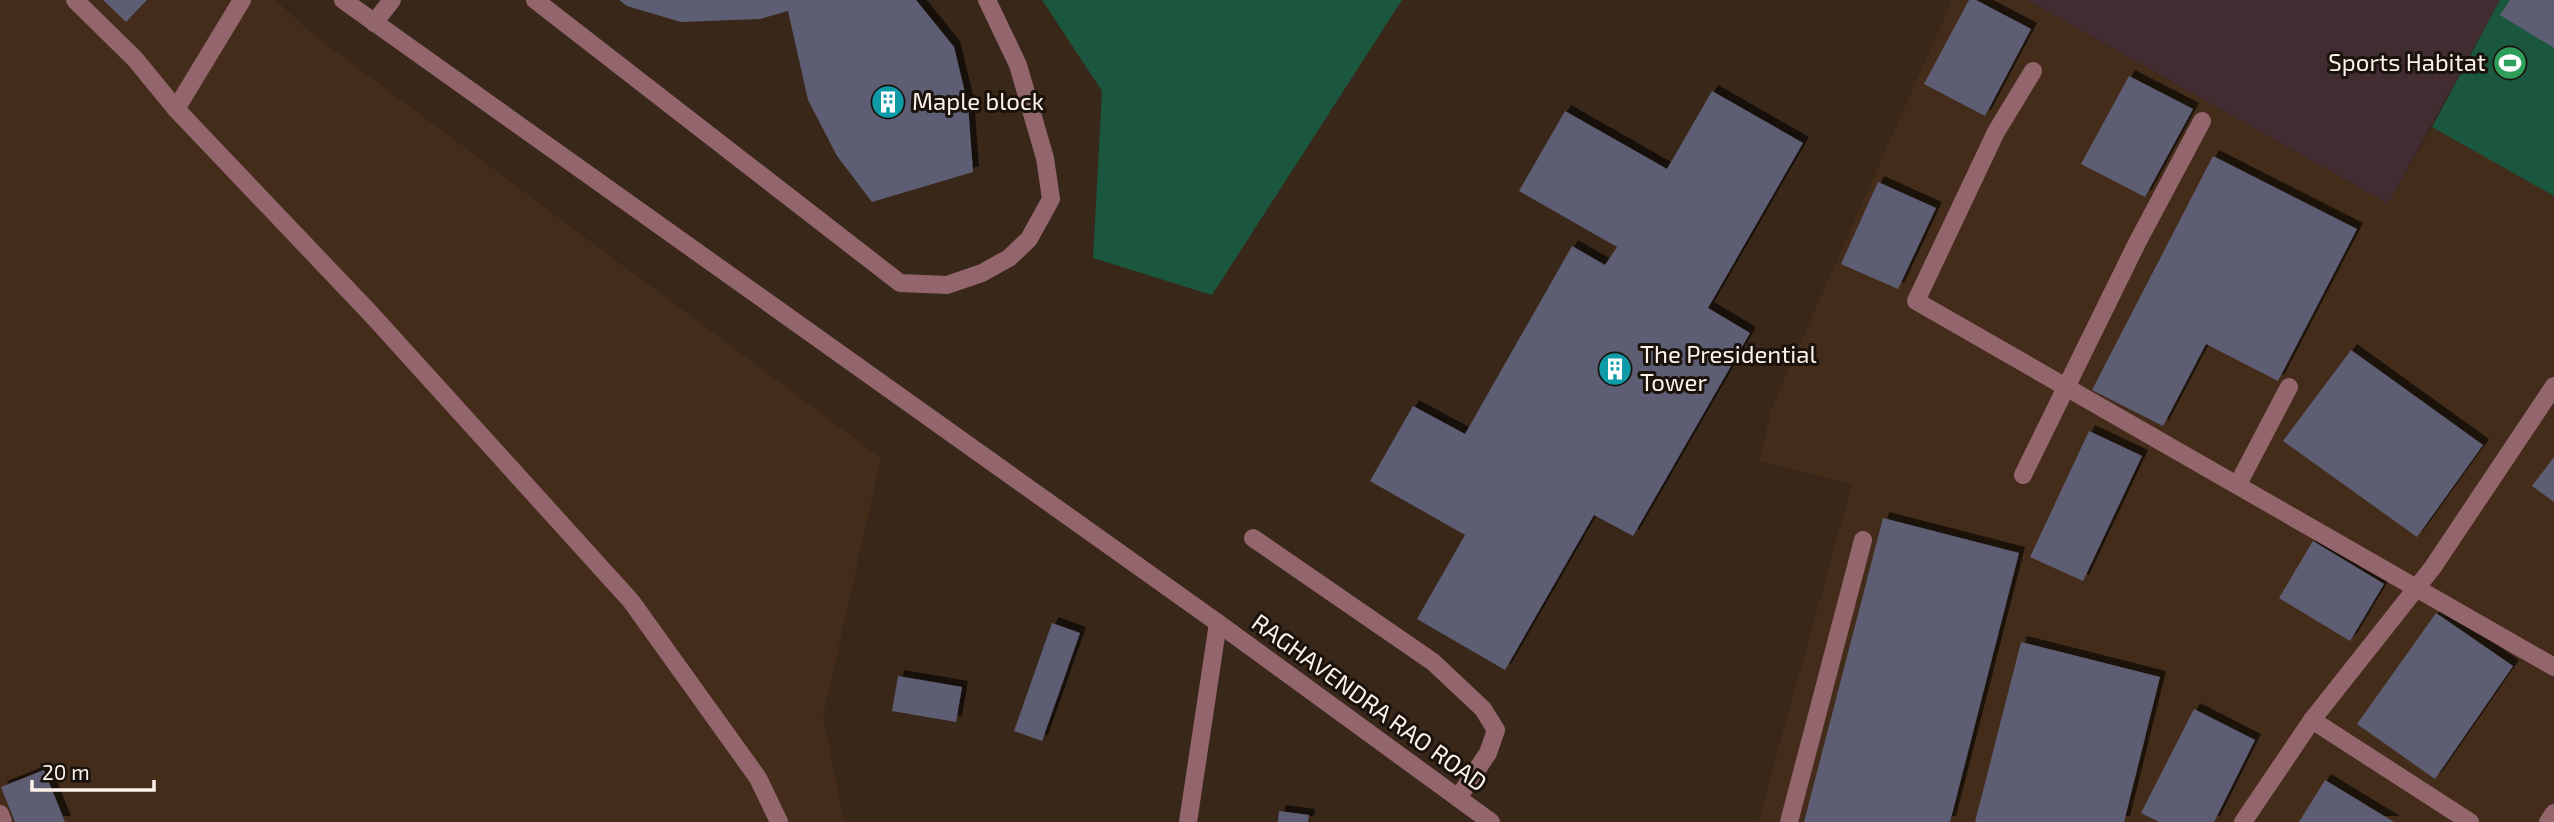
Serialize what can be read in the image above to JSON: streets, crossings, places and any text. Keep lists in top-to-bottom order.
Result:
{
  "streets": {
    "street": ["RAGHAVENDRA RAO ROAD"]
  },
  "places": {
    "sports": ["Sports Habitat"],
    "building": ["Maple block", "The Presidential Tower"]
  },
  "scale_bar": "20 m"
}
